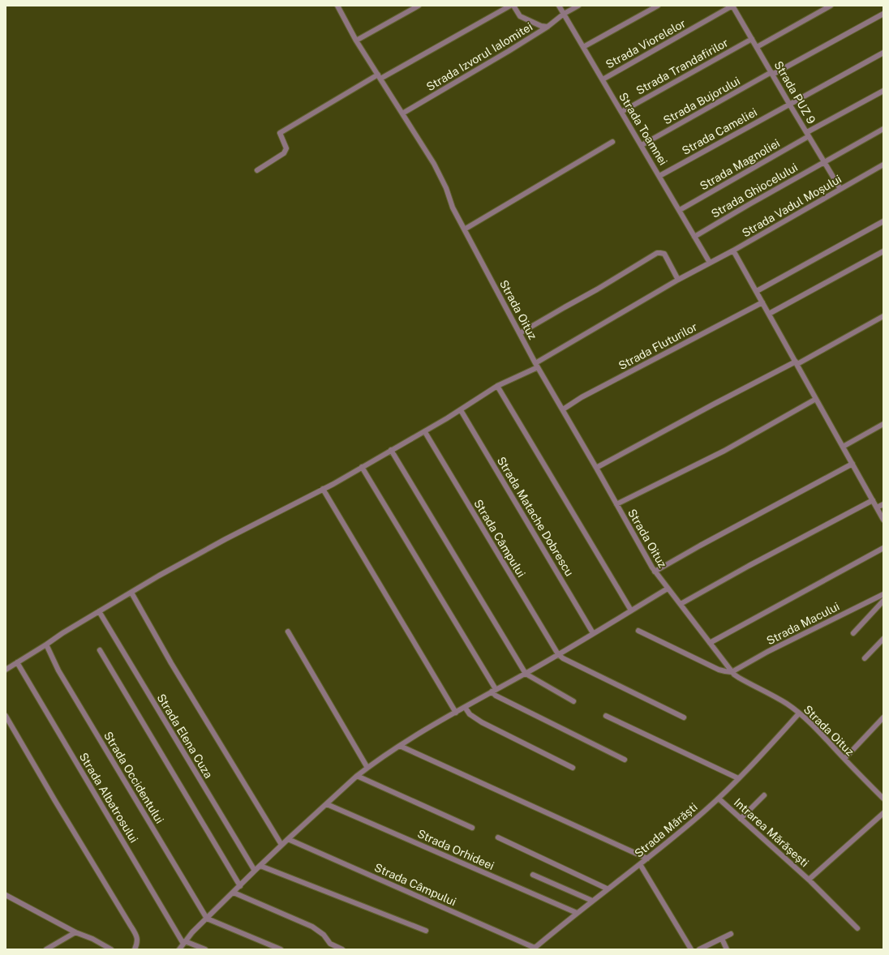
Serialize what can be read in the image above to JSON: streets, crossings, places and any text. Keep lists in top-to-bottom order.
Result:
{
  "streets": {
    "street": [
      "Strada Viorelelor",
      "Strada Izvorul Ialomitei",
      "Strada Trandafirilor",
      "Strada PUZ 9",
      "Strada Bujorului",
      "Strada Toamnei",
      "Strada Cameliei",
      "Strada Magnoliei",
      "Strada Ghiocelului",
      "Strada Vadul Moșului",
      "Strada Oituz",
      "Strada Fluturilor",
      "Strada Matache Dobrescu",
      "Strada Câmpului",
      "Strada Macului",
      "Strada Elena Cuza",
      "Strada Occidentului",
      "Strada Albatrosului",
      "Strada Mărăști",
      "Intrarea Mărășești",
      "Strada Orhideei"
    ]
  },
  "crossings": [
    ["Strada Viorelelor", "Strada PUZ 9"],
    ["Strada Viorelelor", "Strada Toamnei"],
    ["Strada Izvorul Ialomitei", "Strada Toamnei"],
    ["Strada Izvorul Ialomitei", "Strada Oituz"],
    ["Strada Trandafirilor", "Strada PUZ 9"],
    ["Strada Trandafirilor", "Strada Toamnei"],
    ["Strada PUZ 9", "Strada Bujorului"],
    ["Strada PUZ 9", "Strada Cameliei"],
    ["Strada PUZ 9", "Strada Magnoliei"],
    ["Strada PUZ 9", "Strada Ghiocelului"],
    ["Strada PUZ 9", "Strada Vadul Moșului"],
    ["Strada Bujorului", "Strada Toamnei"],
    ["Strada Toamnei", "Strada Cameliei"],
    ["Strada Toamnei", "Strada Magnoliei"],
    ["Strada Toamnei", "Strada Ghiocelului"],
    ["Strada Toamnei", "Strada Vadul Moșului"],
    ["Strada Vadul Moșului", "Strada Oituz"],
    ["Strada Vadul Moșului", "Strada Matache Dobrescu"],
    ["Strada Vadul Moșului", "Strada Câmpului"],
    ["Strada Vadul Moșului", "Strada Elena Cuza"],
    ["Strada Vadul Moșului", "Strada Occidentului"],
    ["Strada Vadul Moșului", "Strada Albatrosului"],
    ["Strada Oituz", "Strada Fluturilor"],
    ["Strada Oituz", "Strada Macului"],
    ["Strada Oituz", "Strada Mărăști"],
    ["Strada Câmpului", "Strada Mărăști"],
    ["Strada Mărăști", "Intrarea Mărășești"],
    ["Strada Mărăști", "Strada Orhideei"]
  ]
}
